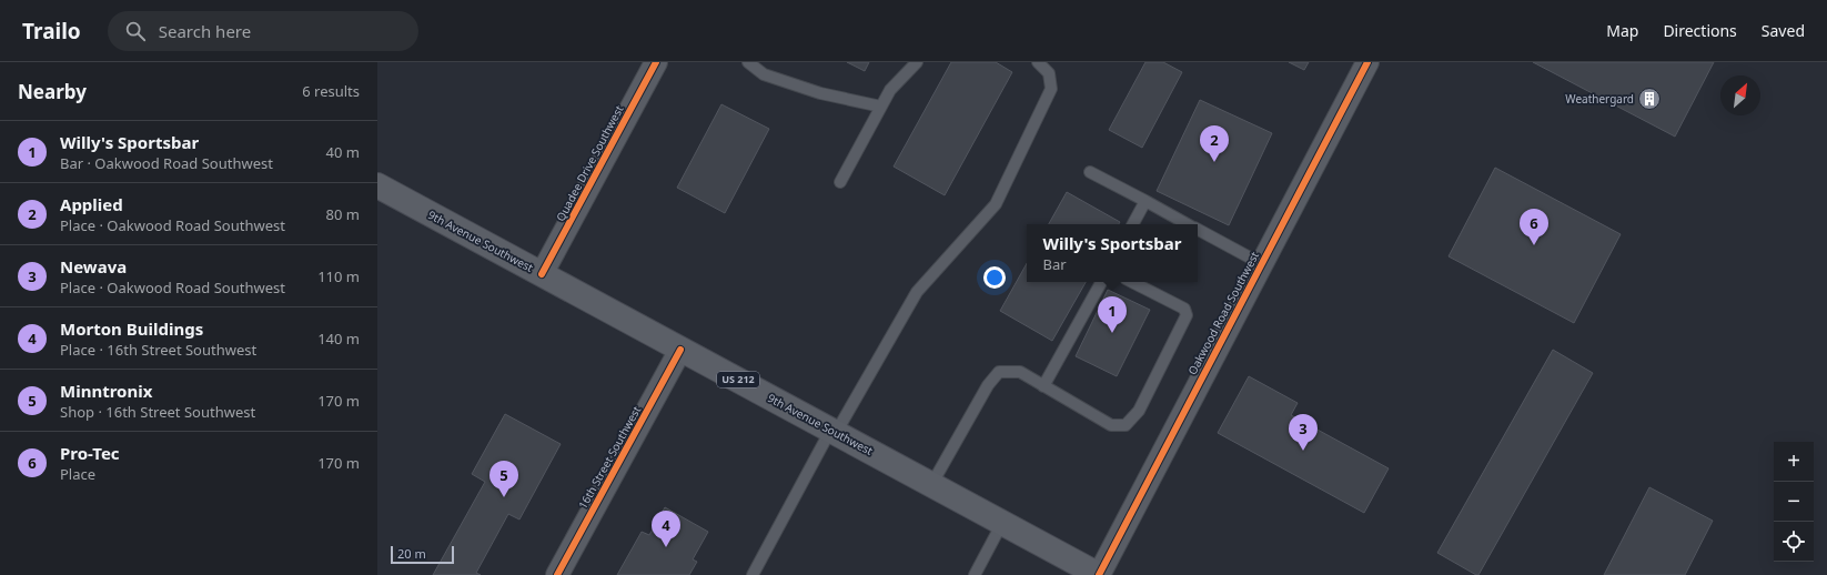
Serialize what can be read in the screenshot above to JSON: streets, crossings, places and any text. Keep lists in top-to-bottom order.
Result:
{
  "streets": {
    "main road": ["9th Avenue Southwest", "US 212"],
    "street": ["Quadee Drive Southwest", "Oakwood Road Southwest", "16th Street Southwest"]
  },
  "crossings": [
    ["Quadee Drive Southwest", "9th Avenue Southwest"],
    ["9th Avenue Southwest", "Oakwood Road Southwest"],
    ["9th Avenue Southwest", "16th Street Southwest"]
  ],
  "places": {
    "building": ["Weathergard"]
  },
  "scale_bar": "20 m",
  "north": "top right",
  "page": {
    "header": "Trailo",
    "search": "Search here",
    "nav": ["Map", "Directions", "Saved"],
    "heading": ["Nearby", "6 results"],
    "list": [
      {
        "mark": "1",
        "name": "Willy's Sportsbar",
        "note": "Bar · Oakwood Road Southwest",
        "value": "40 m"
      },
      {
        "mark": "2",
        "name": "Applied",
        "note": "Place · Oakwood Road Southwest",
        "value": "80 m"
      },
      {
        "mark": "3",
        "name": "Newava",
        "note": "Place · Oakwood Road Southwest",
        "value": "110 m"
      },
      {
        "mark": "4",
        "name": "Morton Buildings",
        "note": "Place · 16th Street Southwest",
        "value": "140 m"
      },
      {
        "mark": "5",
        "name": "Minntronix",
        "note": "Shop · 16th Street Southwest",
        "value": "170 m"
      },
      {
        "mark": "6",
        "name": "Pro-Tec",
        "note": "Place",
        "value": "170 m"
      }
    ],
    "pins": [
      "2",
      "6",
      "1",
      "3",
      "5",
      "4"
    ],
    "popup": ["Willy's Sportsbar", "Bar"],
    "map_buttons": ["+", "−"],
    "scale": "20 m"
  }
}
